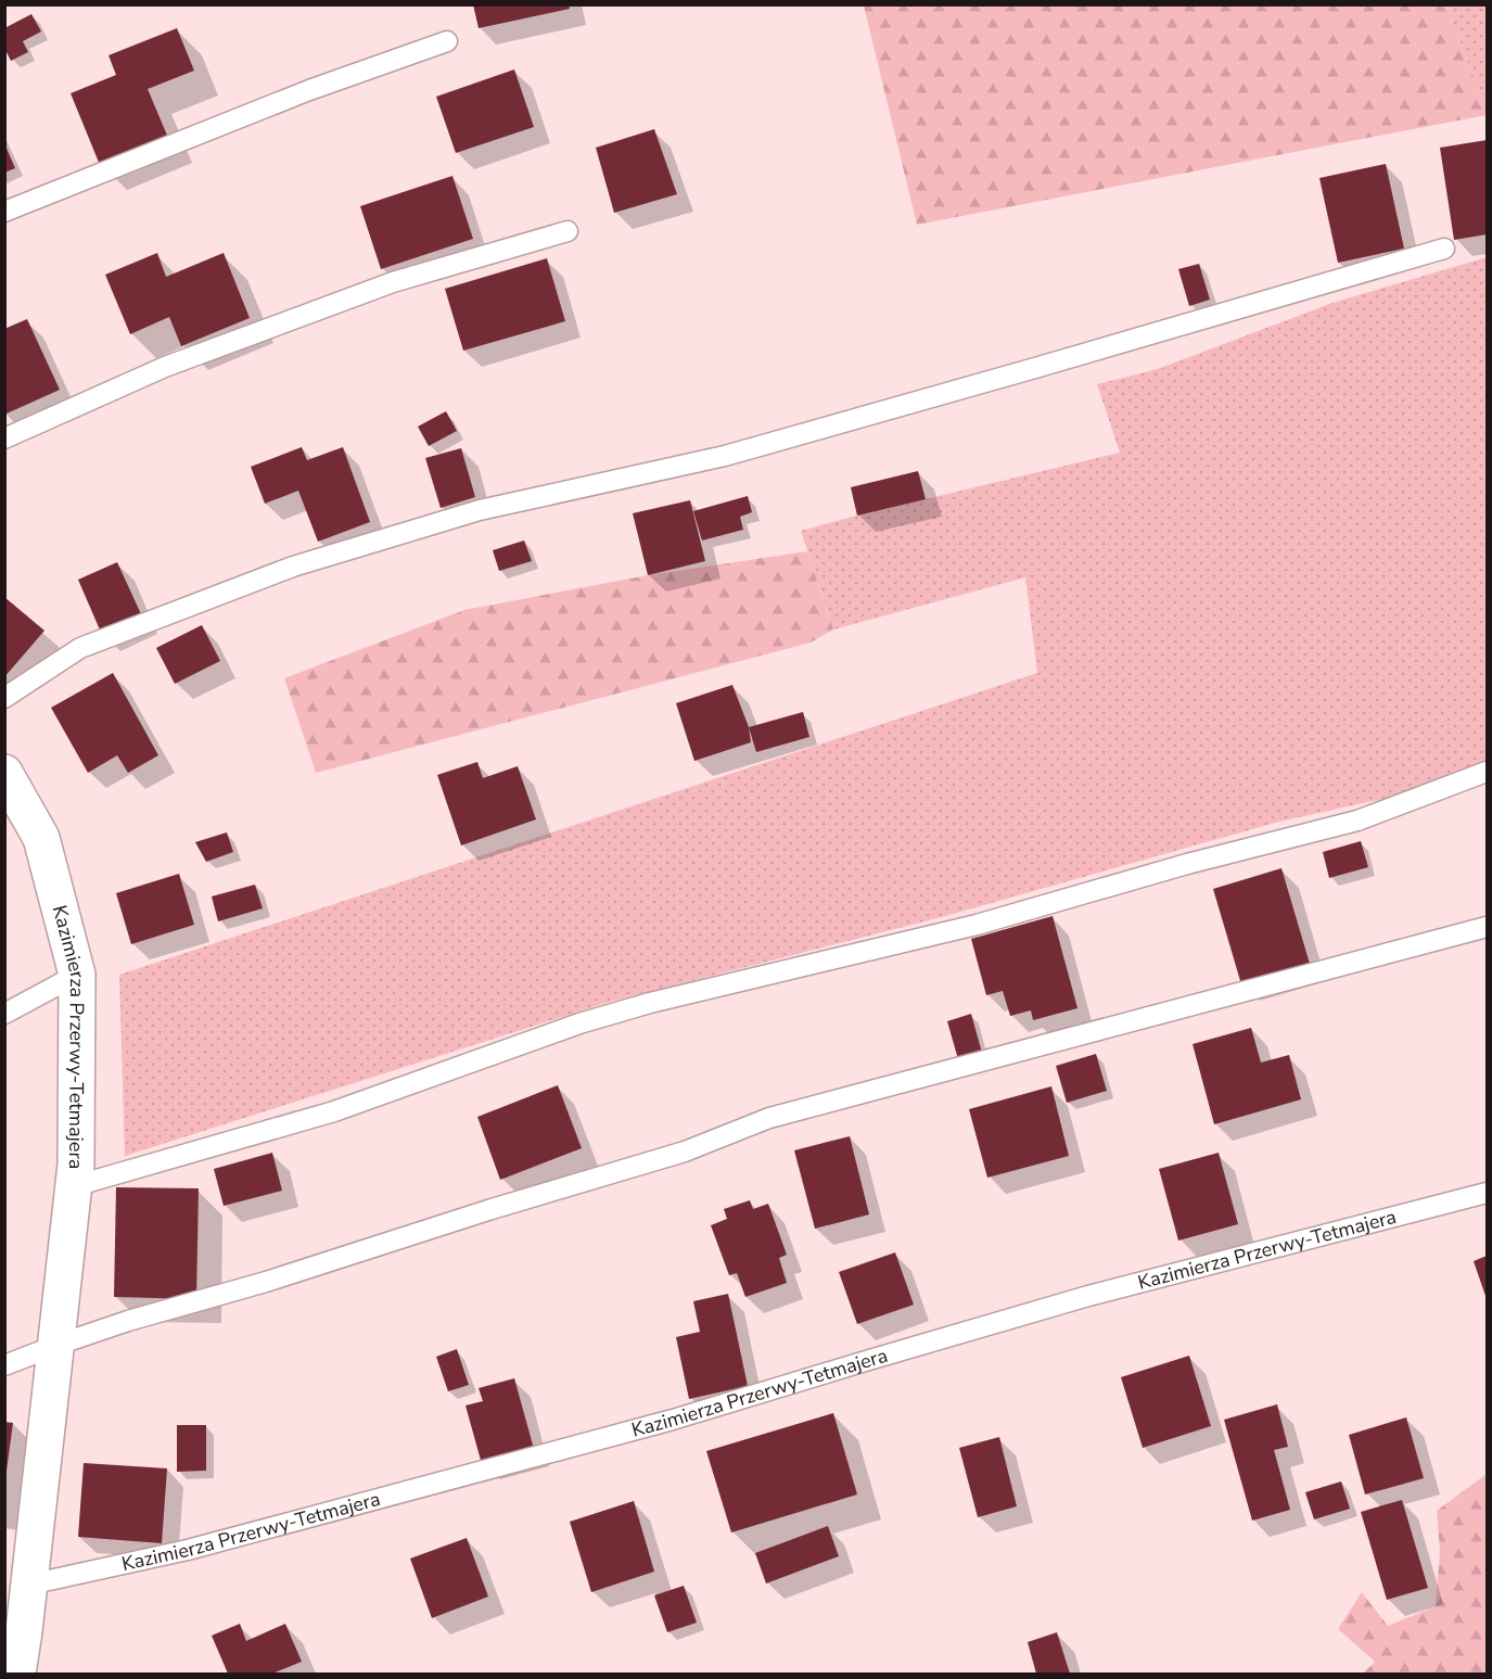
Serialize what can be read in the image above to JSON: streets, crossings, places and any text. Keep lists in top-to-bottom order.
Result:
{
  "streets": {
    "street": ["Kazimierza Przerwy-Tetmajera"]
  }
}
